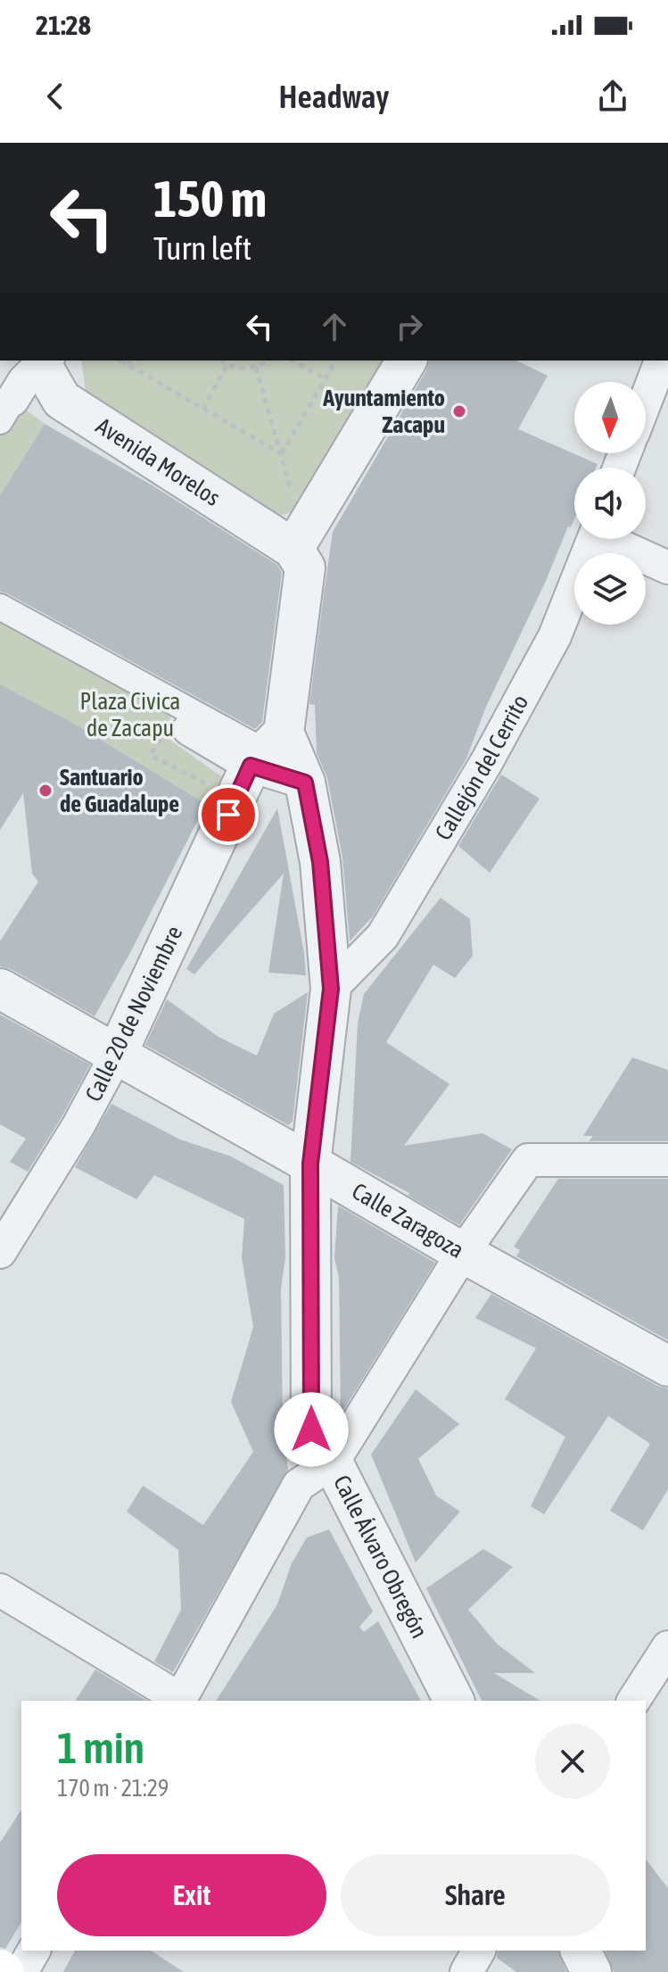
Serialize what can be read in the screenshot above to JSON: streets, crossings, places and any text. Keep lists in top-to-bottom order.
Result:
{
  "streets": {
    "street": [
      "Avenida Morelos",
      "Callejón del Cerrito",
      "Calle 20 de Noviembre",
      "Calle Zaragoza",
      "Calle Álvaro Obregón"
    ]
  },
  "crossings": [
    ["Callejón del Cerrito", "Calle Álvaro Obregón"],
    ["Calle 20 de Noviembre", "Calle Zaragoza"],
    ["Calle 20 de Noviembre", "Calle Álvaro Obregón"],
    ["Calle Zaragoza", "Calle Álvaro Obregón"]
  ],
  "parks": ["Plaza Civica de Zacapu"],
  "places": ["Ayuntamiento Zacapu", "Santuario de Guadalupe"],
  "north": "bottom",
  "page": {
    "status": "21:28",
    "header": "Headway",
    "turn": ["150 m", "Turn left"],
    "heading": ["1 min", "170 m · 21:29"],
    "buttons": ["Exit", "Share"]
  }
}
